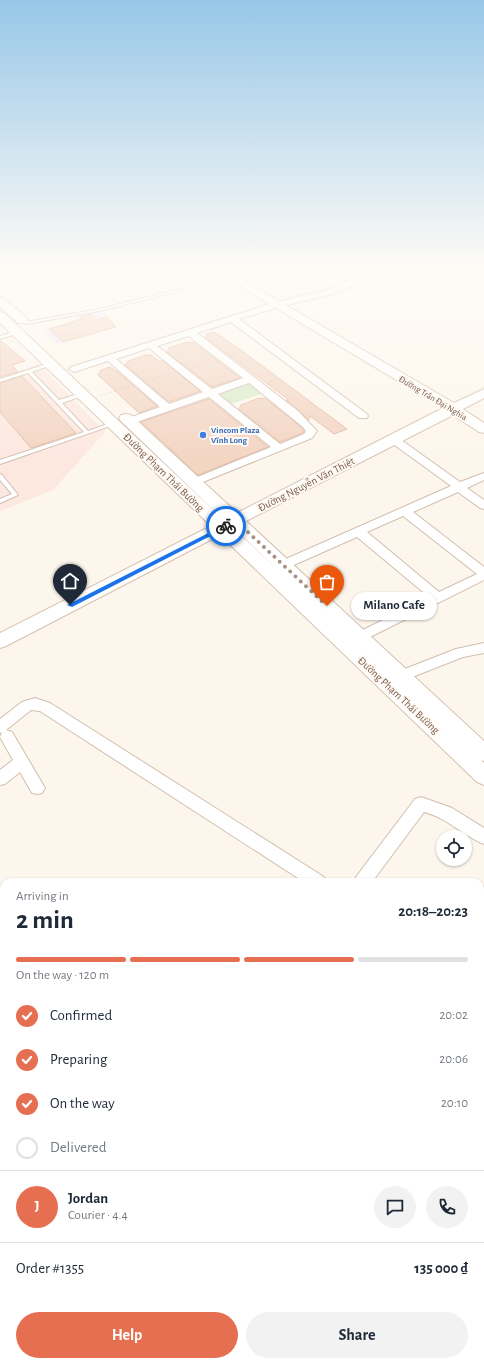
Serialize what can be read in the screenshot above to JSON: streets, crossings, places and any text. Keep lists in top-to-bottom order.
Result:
{
  "streets": {
    "main road": ["Đường Trần Đại Nghĩa", "Đường Phạm Thái Bường", "Đường Nguyễn Văn Thiệt"]
  },
  "crossings": [
    ["Đường Trần Đại Nghĩa", "Đường Nguyễn Văn Thiệt"],
    ["Đường Phạm Thái Bường", "Đường Nguyễn Văn Thiệt"]
  ],
  "places": ["Vincom Plaza Vĩnh Long", "Milano Cafe"],
  "page": {
    "bubble": "Milano Cafe",
    "heading": ["2 min", "Arriving in", "20:18–20:23"],
    "panel": [
      "Jordan",
      "Courier · 4.4",
      "Order #1355",
      "135 000 ₫"
    ],
    "bar": "On the way · 120 m",
    "list": [
      ["Confirmed", "20:02"],
      ["Preparing", "20:06"],
      ["On the way", "20:10"],
      "Delivered"
    ],
    "round": "J",
    "buttons": ["Help", "Share"]
  }
}
